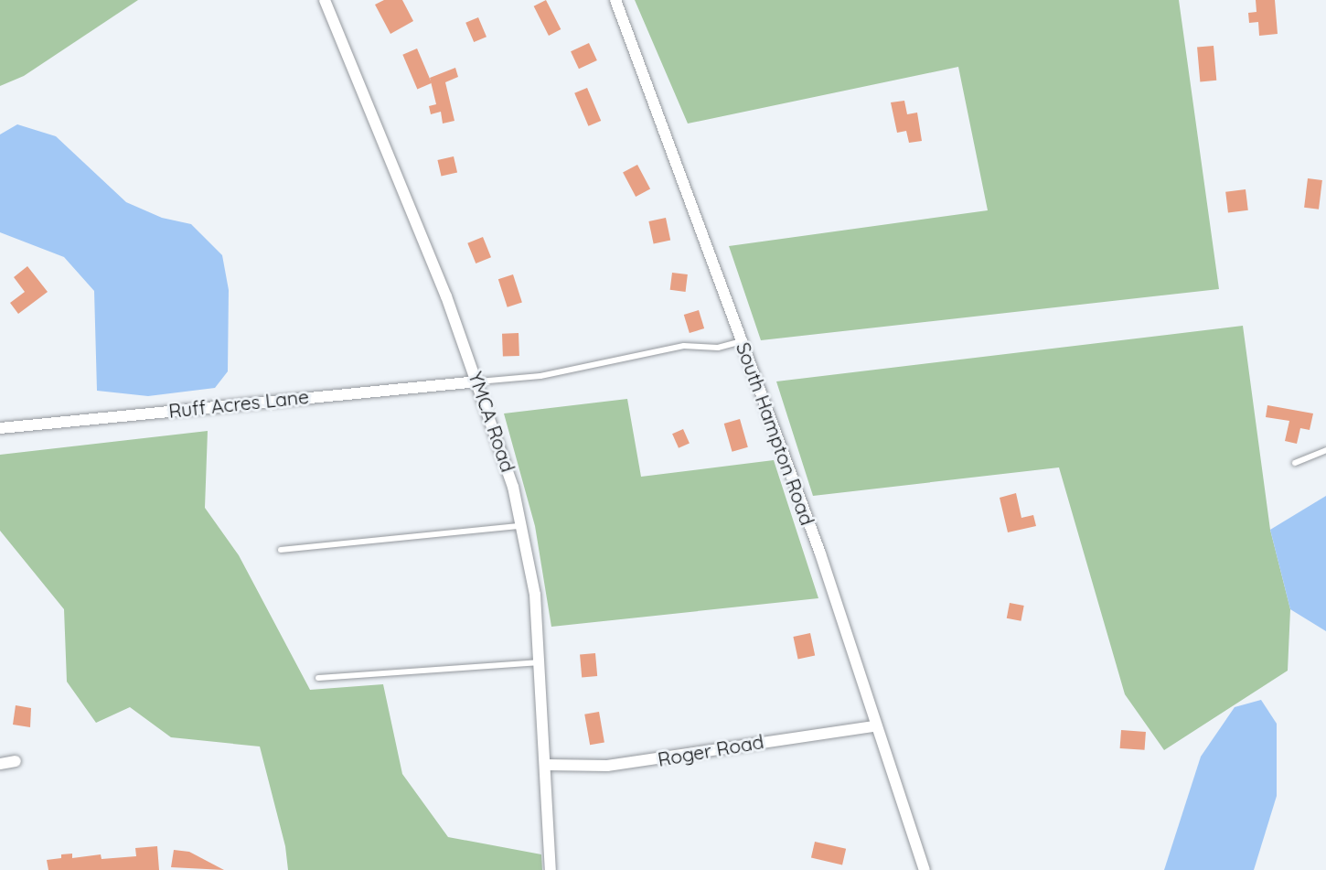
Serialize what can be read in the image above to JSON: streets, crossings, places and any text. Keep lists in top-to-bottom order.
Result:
{
  "streets": {
    "street": [
      "Ruff Acres Lane",
      "YMCA Road",
      "South Hampton Road",
      "Roger Road"
    ]
  },
  "crossings": [
    ["Ruff Acres Lane", "YMCA Road"],
    ["YMCA Road", "Roger Road"],
    ["South Hampton Road", "Roger Road"]
  ]
}
